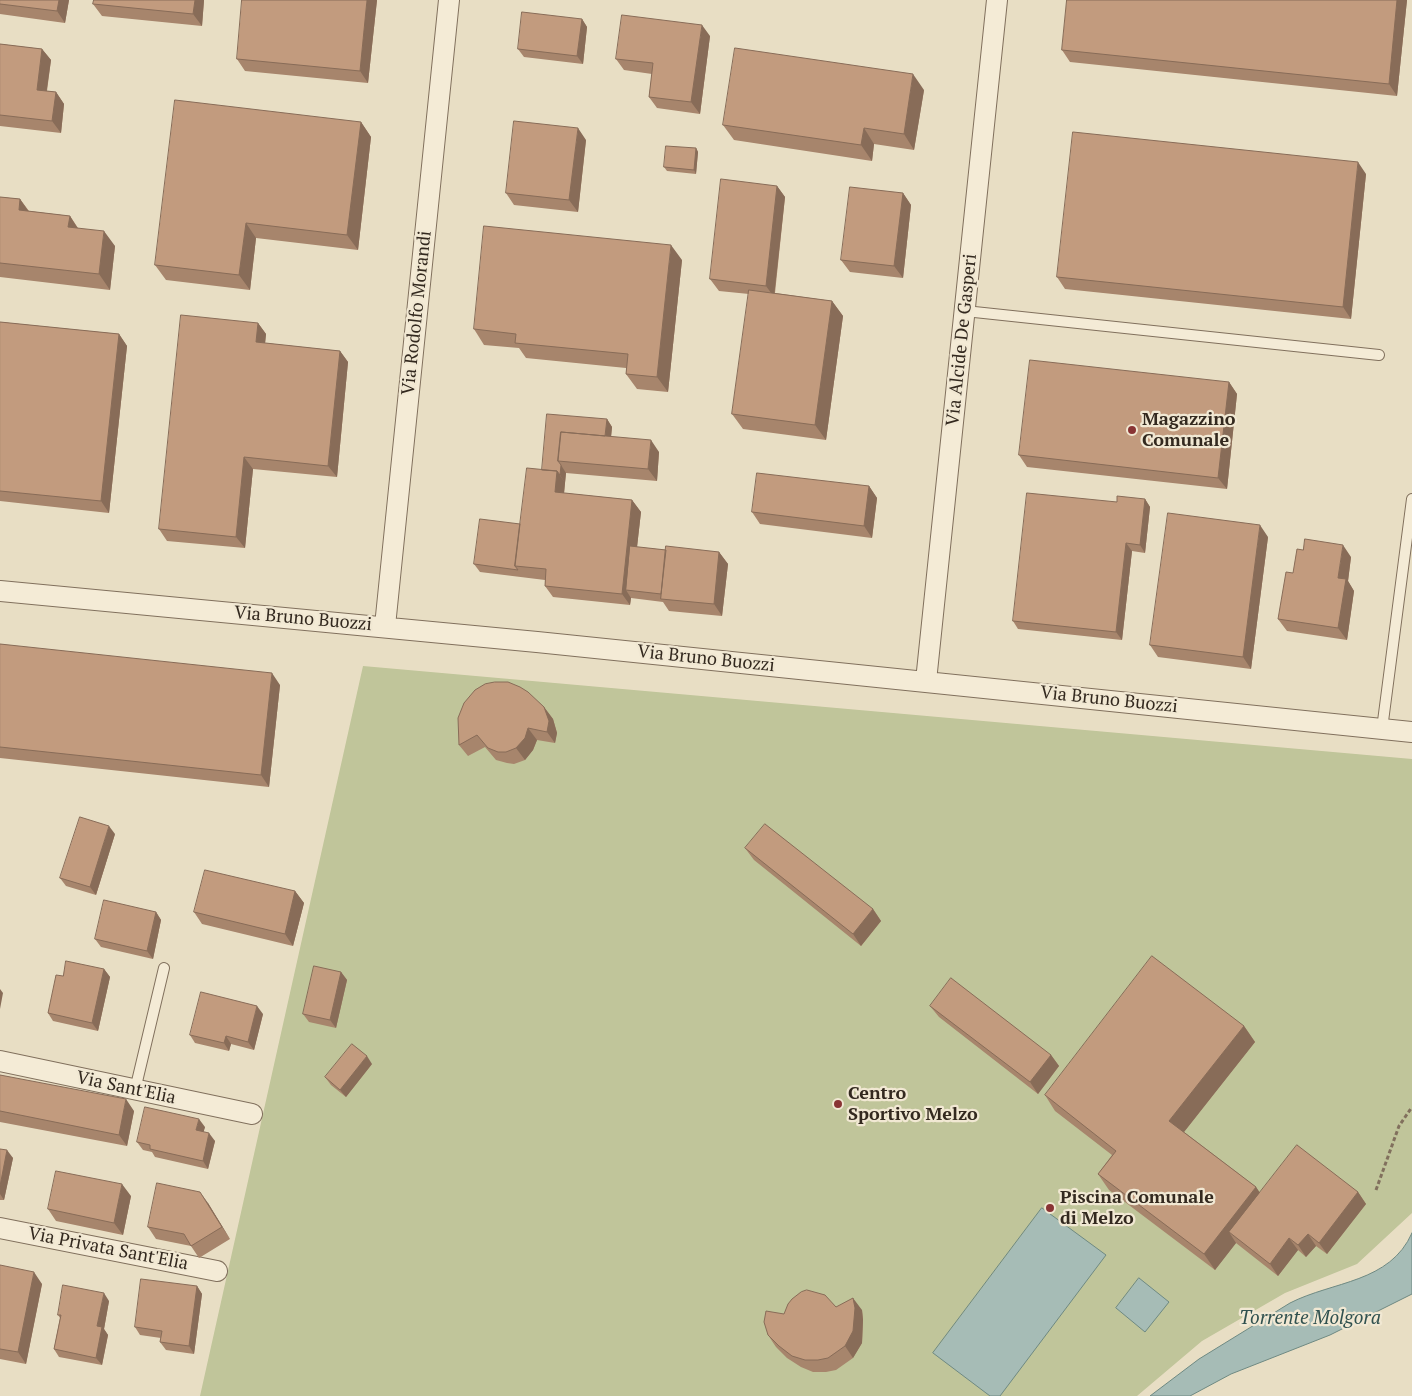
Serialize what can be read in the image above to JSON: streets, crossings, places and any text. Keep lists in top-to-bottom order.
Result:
{
  "streets": {
    "street": [
      "Via Rodolfo Morandi",
      "Via Alcide De Gasperi",
      "Via Bruno Buozzi",
      "Via Sant'Elia",
      "Via Privata Sant'Elia"
    ]
  },
  "crossings": [
    ["Via Rodolfo Morandi", "Via Bruno Buozzi"],
    ["Via Alcide De Gasperi", "Via Bruno Buozzi"]
  ],
  "water": ["Torrente Molgora"],
  "places": ["Magazzino Comunale", "Centro Sportivo Melzo", "Piscina Comunale di Melzo"]
}
